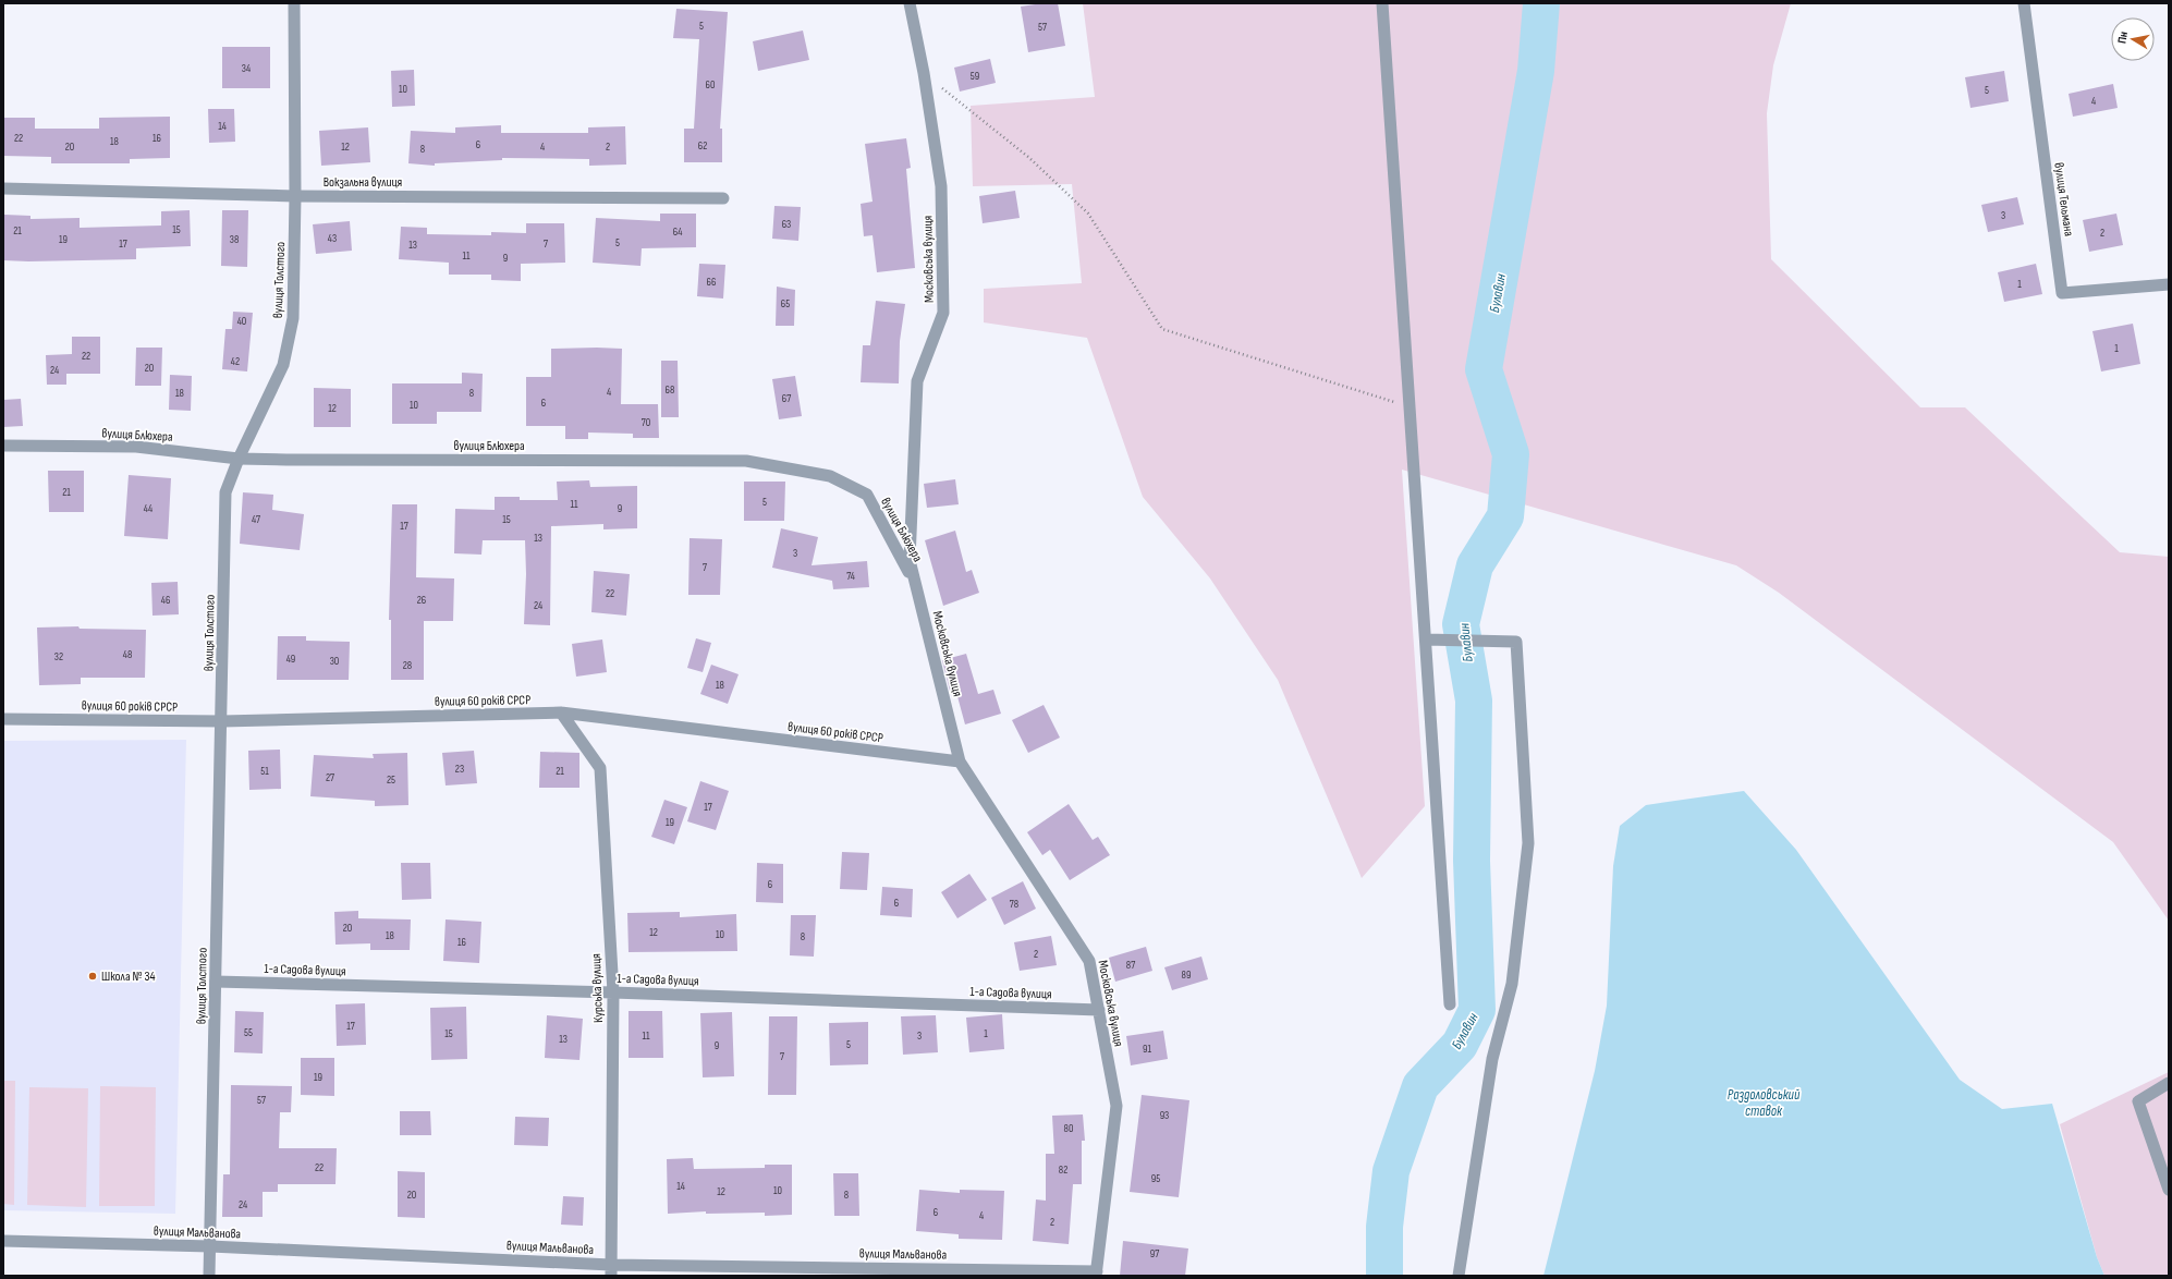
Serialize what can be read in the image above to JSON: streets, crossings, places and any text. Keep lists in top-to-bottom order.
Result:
{
  "streets": {
    "street": [
      "Вокзальна вулиця",
      "вулиця Тельмана",
      "Московська вулиця",
      "вулиця Толстого",
      "вулиця Блюхера",
      "вулиця 60 років СРСР",
      "1-а Садова вулиця",
      "Курська вулиця",
      "вулиця Мальванова"
    ]
  },
  "crossings": [
    ["Вокзальна вулиця", "вулиця Толстого"],
    ["Московська вулиця", "вулиця Блюхера"],
    ["Московська вулиця", "вулиця 60 років СРСР"],
    ["Московська вулиця", "1-а Садова вулиця"],
    ["Московська вулиця", "вулиця Мальванова"],
    ["вулиця Толстого", "вулиця Блюхера"],
    ["вулиця Толстого", "вулиця 60 років СРСР"],
    ["вулиця Толстого", "1-а Садова вулиця"],
    ["вулиця Толстого", "вулиця Мальванова"],
    ["вулиця 60 років СРСР", "Курська вулиця"],
    ["1-а Садова вулиця", "Курська вулиця"],
    ["Курська вулиця", "вулиця Мальванова"]
  ],
  "water": ["Булавин", "Раздоловський ставок"],
  "places": ["Школа № 34"],
  "house_numbers": [
    "5",
    "57",
    "34",
    "59",
    "60",
    "10",
    "5",
    "4",
    "14",
    "22",
    "16",
    "18",
    "6",
    "62",
    "20",
    "12",
    "4",
    "2",
    "8",
    "3",
    "63",
    "15",
    "21",
    "64",
    "2",
    "43",
    "19",
    "38",
    "5",
    "17",
    "7",
    "13",
    "11",
    "9",
    "66",
    "1",
    "65",
    "40",
    "1",
    "22",
    "42",
    "20",
    "24",
    "68",
    "4",
    "18",
    "8",
    "67",
    "6",
    "10",
    "12",
    "70",
    "21",
    "5",
    "11",
    "44",
    "9",
    "47",
    "15",
    "17",
    "13",
    "3",
    "7",
    "74",
    "22",
    "46",
    "26",
    "24",
    "48",
    "32",
    "49",
    "30",
    "28",
    "18",
    "23",
    "51",
    "21",
    "27",
    "25",
    "17",
    "19",
    "6",
    "6",
    "78",
    "20",
    "12",
    "10",
    "18",
    "8",
    "16",
    "2",
    "87",
    "89",
    "17",
    "55",
    "15",
    "1",
    "11",
    "3",
    "13",
    "5",
    "9",
    "91",
    "7",
    "19",
    "57",
    "93",
    "80",
    "22",
    "82",
    "95",
    "14",
    "10",
    "12",
    "20",
    "8",
    "24",
    "6",
    "4",
    "2",
    "97"
  ],
  "north": "left"
}
